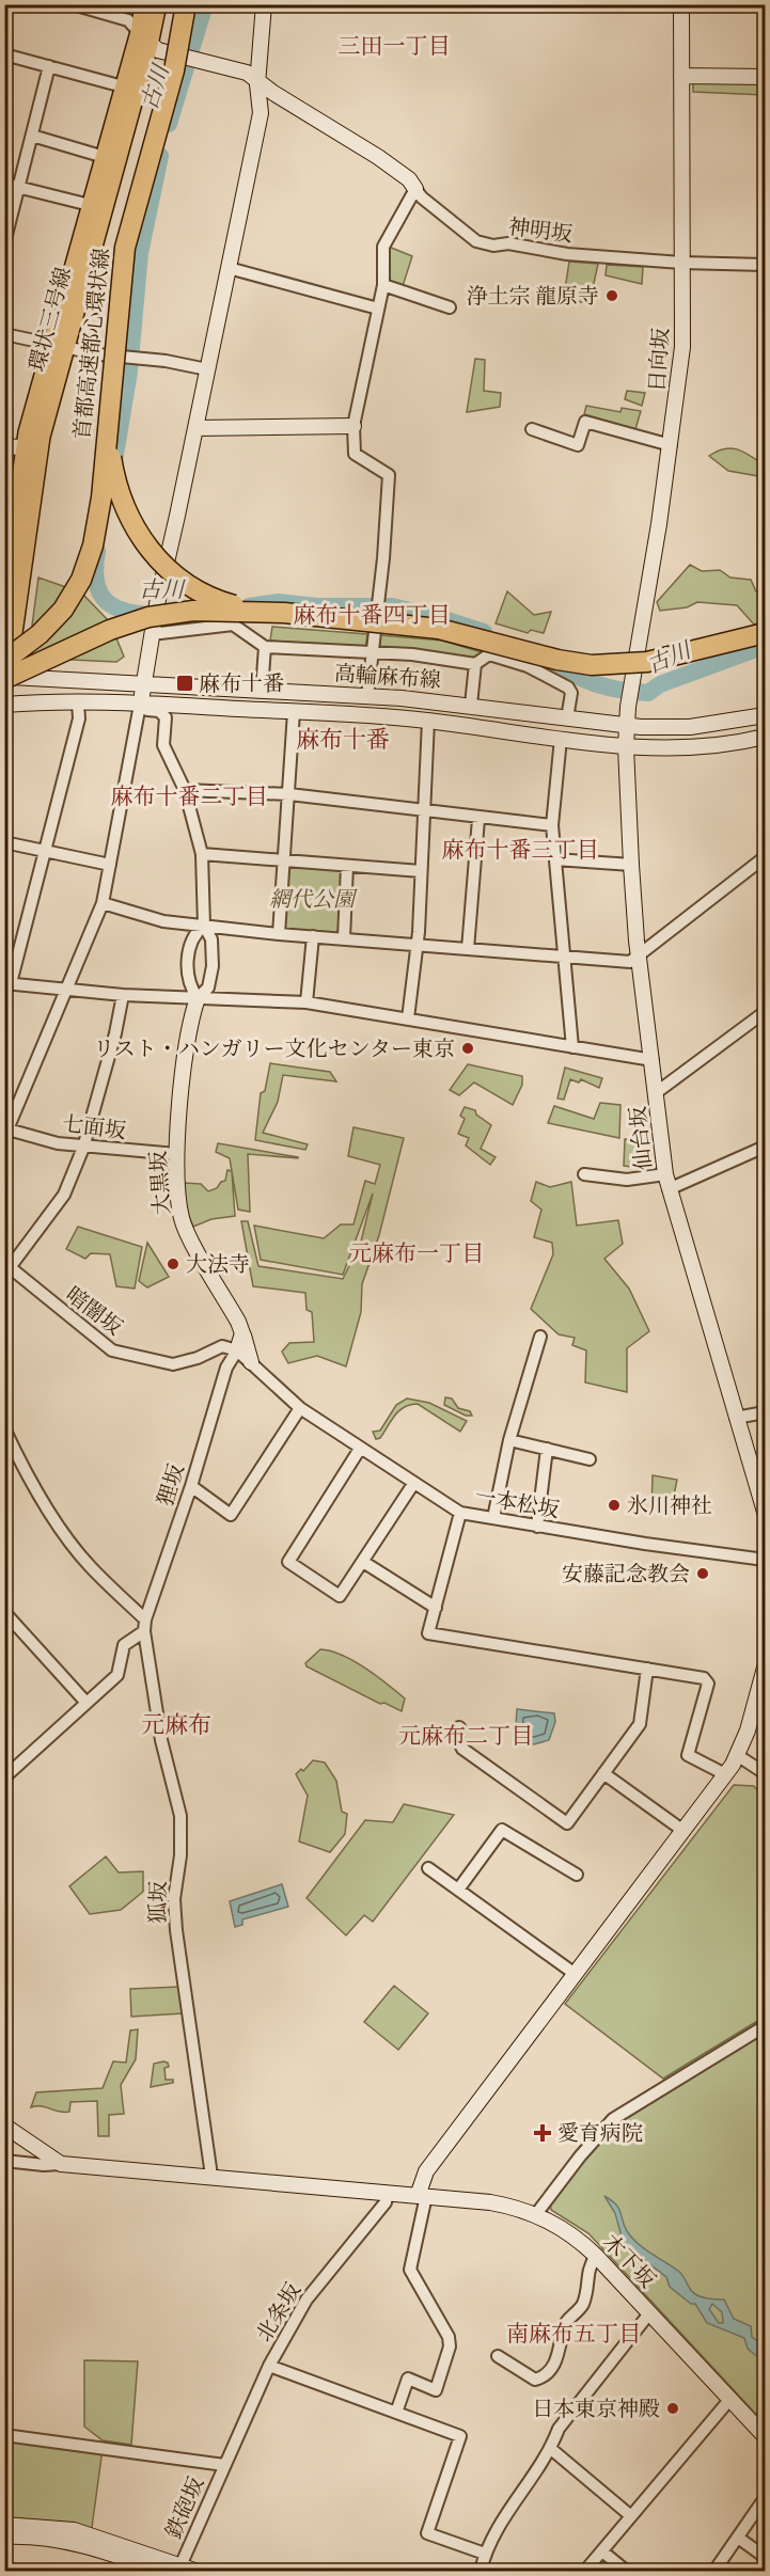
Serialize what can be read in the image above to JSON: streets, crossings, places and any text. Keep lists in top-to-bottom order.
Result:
{
  "streets": {
    "highway": ["首都高速都心環状線"],
    "main road": ["環状三号線"],
    "street": [
      "神明坂",
      "日向坂",
      "高輪麻布線",
      "七面坂",
      "仙台坂",
      "大黒坂",
      "暗闇坂",
      "狸坂",
      "一本松坂",
      "狐坂",
      "木下坂",
      "北条坂",
      "鉄砲坂"
    ]
  },
  "crossings": [
    ["神明坂", "日向坂"],
    ["環状三号線", "首都高速都心環状線"],
    ["環状三号線", "高輪麻布線"],
    ["首都高速都心環状線", "高輪麻布線"],
    ["日向坂", "高輪麻布線"],
    ["日向坂", "仙台坂"],
    ["高輪麻布線", "仙台坂"],
    ["七面坂", "大黒坂"],
    ["大黒坂", "一本松坂"],
    ["暗闇坂", "狸坂"],
    ["暗闇坂", "一本松坂"],
    ["狸坂", "一本松坂"],
    ["狸坂", "狐坂"],
    ["狐坂", "木下坂"],
    ["木下坂", "北条坂"],
    ["北条坂", "鉄砲坂"]
  ],
  "districts": [
    "三田一丁目",
    "麻布十番四丁目",
    "麻布十番",
    "麻布十番二丁目",
    "麻布十番三丁目",
    "元麻布一丁目",
    "元麻布",
    "元麻布二丁目",
    "南麻布五丁目"
  ],
  "water": ["古川"],
  "parks": ["網代公園"],
  "places": {
    "other": [
      "浄土宗 龍原寺",
      "リスト・ハンガリー文化センター東京",
      "大法寺",
      "氷川神社",
      "安藤記念教会",
      "日本東京神殿"
    ],
    "transit": ["麻布十番"],
    "health": ["愛育病院"]
  }
}
